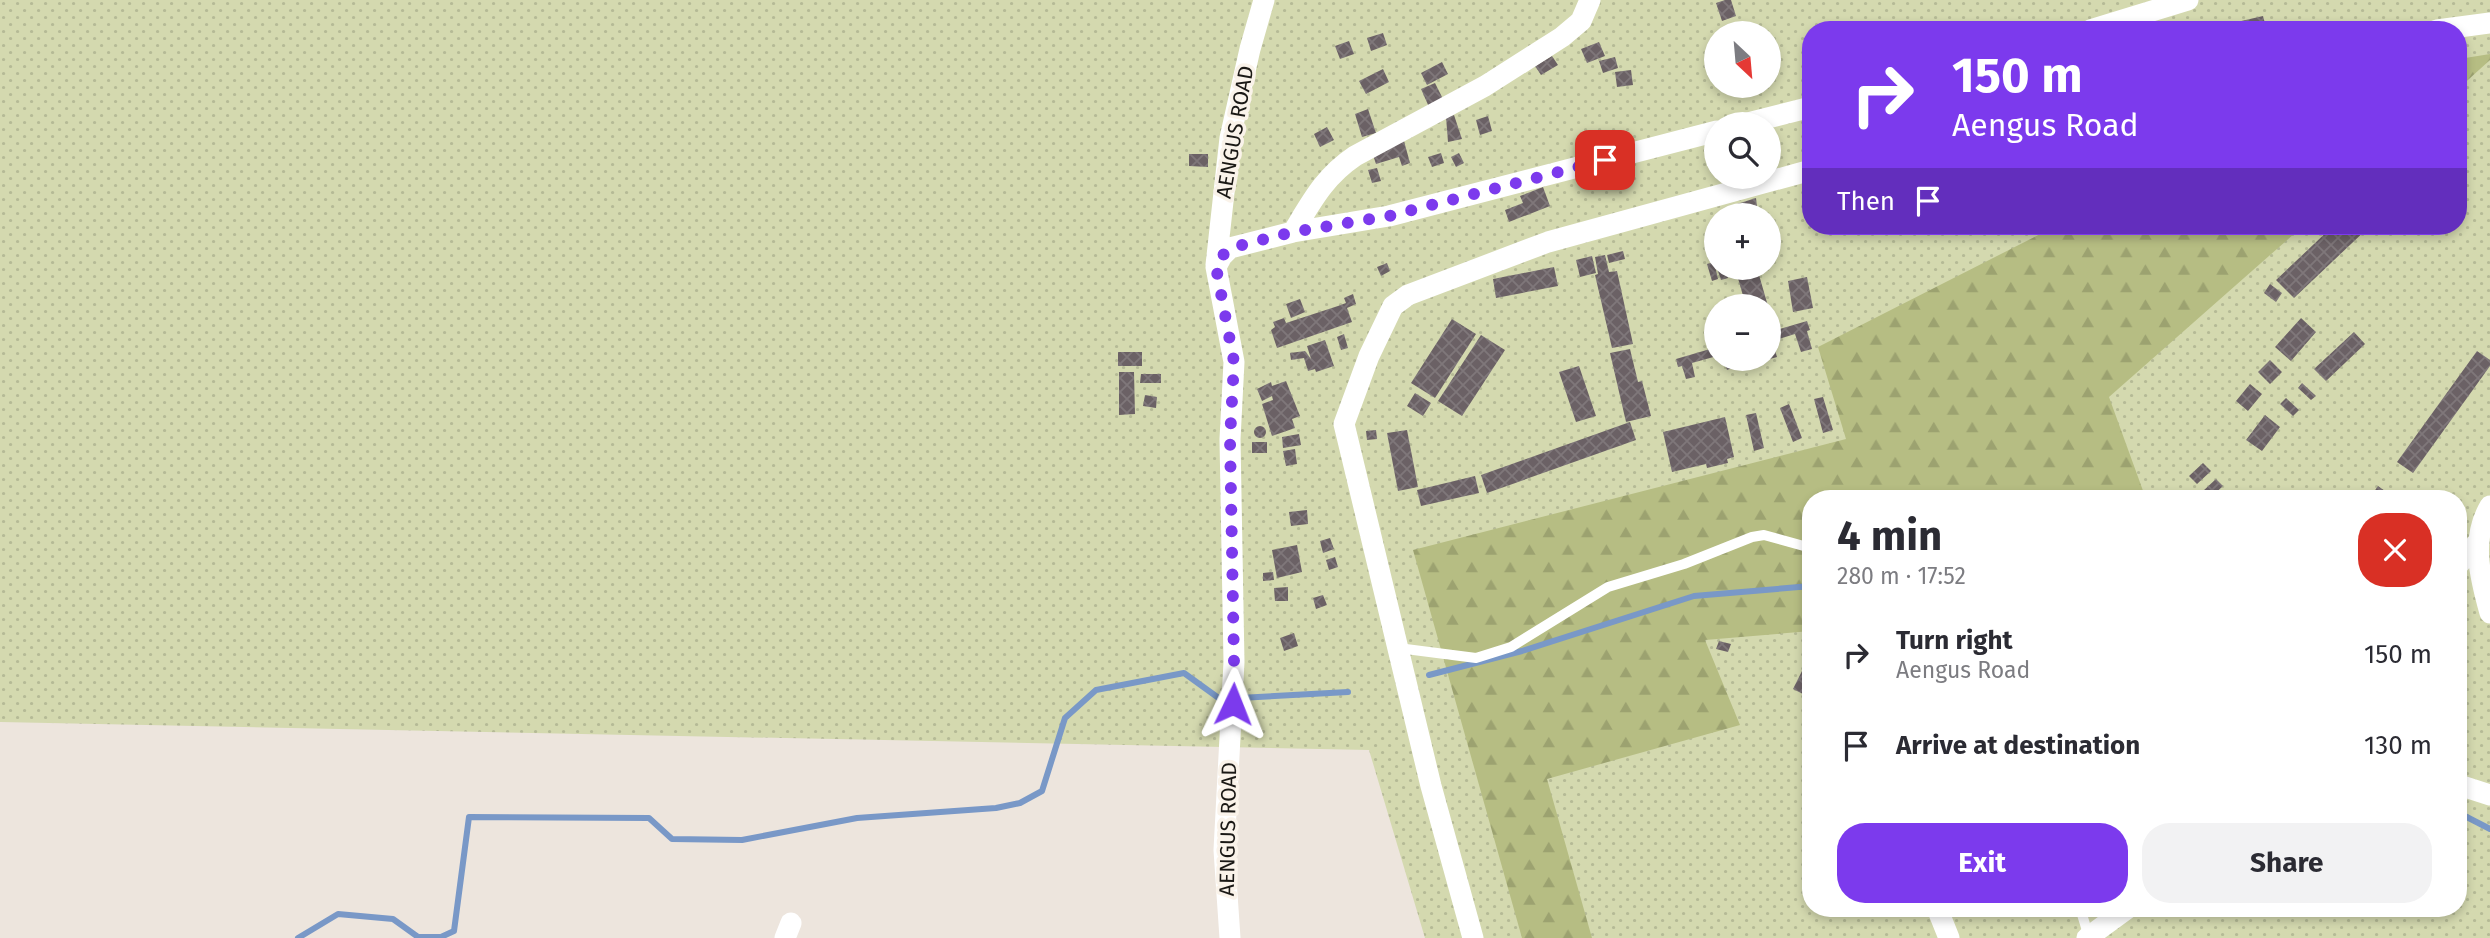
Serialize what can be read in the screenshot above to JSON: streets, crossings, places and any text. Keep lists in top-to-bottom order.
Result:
{
  "streets": {
    "street": ["AENGUS ROAD"]
  },
  "north": "bottom right",
  "page": {
    "map_buttons": ["+", "−"],
    "turn": ["150 m", "Aengus Road"],
    "then": "Then",
    "heading": ["4 min", "280 m · 17:52"],
    "list": [
      {
        "name": "Turn right",
        "note": "Aengus Road",
        "value": "150 m"
      },
      {
        "name": "Arrive at destination",
        "value": "130 m"
      }
    ],
    "buttons": ["Exit", "Share"]
  }
}
